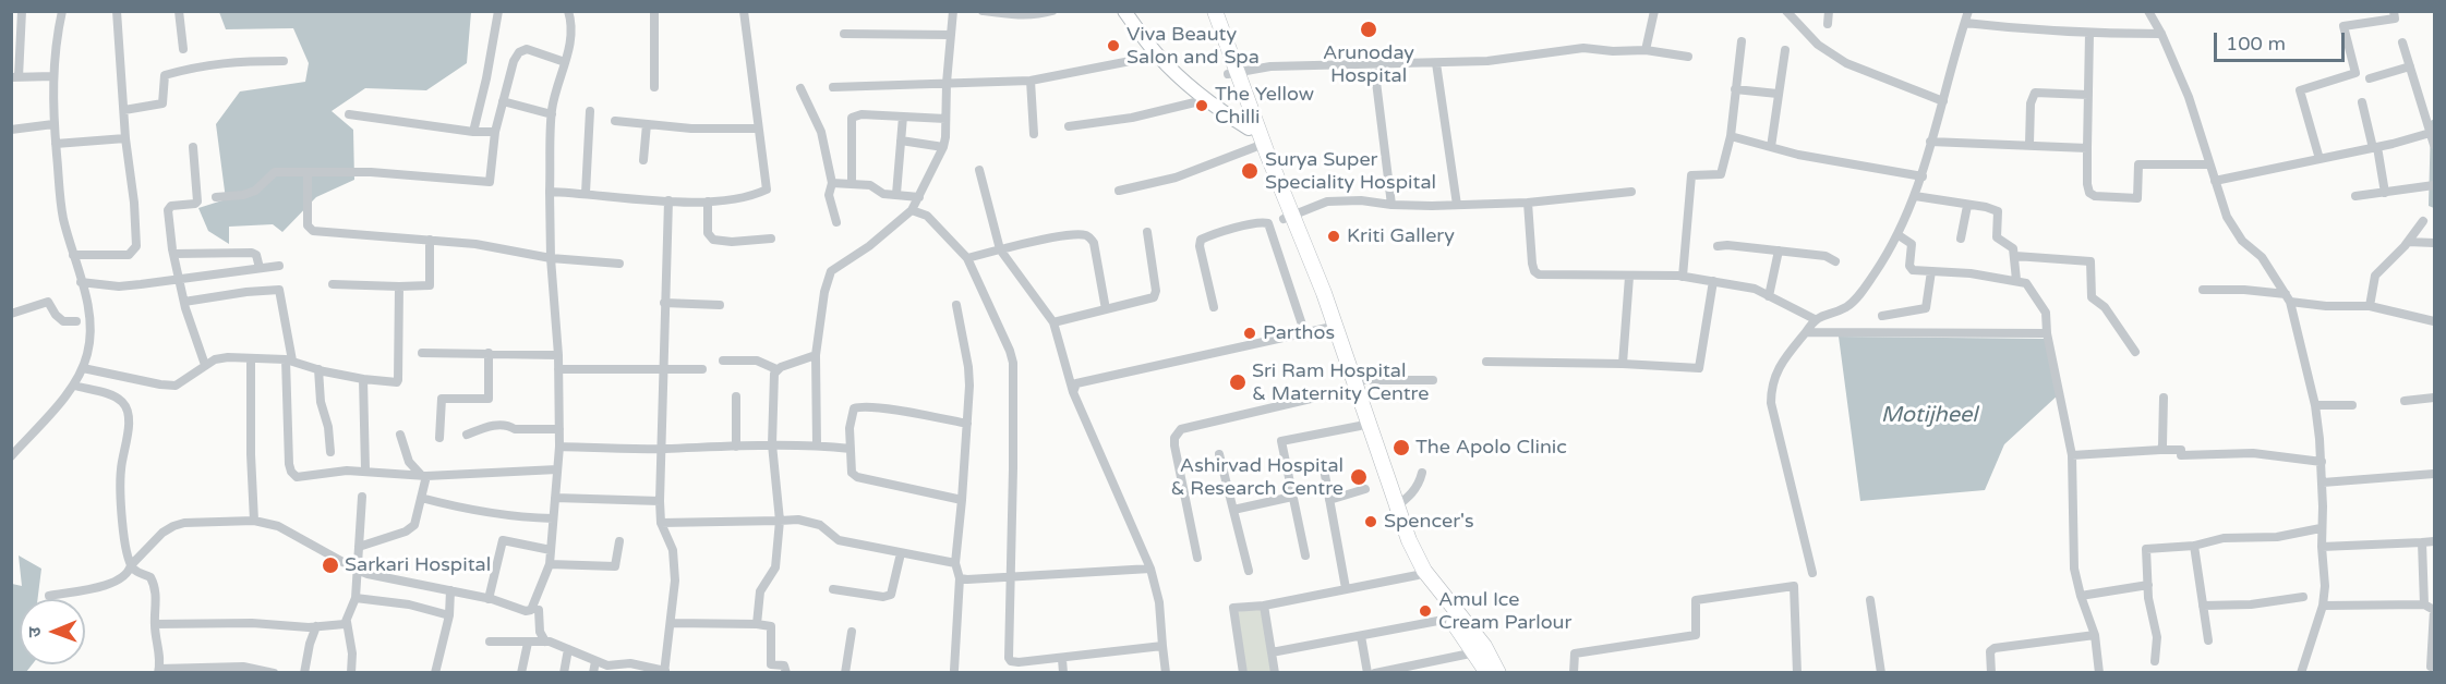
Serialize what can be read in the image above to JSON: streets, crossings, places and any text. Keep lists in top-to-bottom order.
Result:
{
  "water": ["Motijheel"],
  "places": [
    "Arunoday Hospital",
    "Viva Beauty Salon and Spa",
    "The Yellow Chilli",
    "Surya Super Speciality Hospital",
    "Kriti Gallery",
    "Parthos",
    "Sri Ram Hospital & Maternity Centre",
    "The Apolo Clinic",
    "Ashirvad Hospital & Research Centre",
    "Spencer's",
    "Sarkari Hospital",
    "Amul Ice Cream Parlour"
  ],
  "scale_bar": "100 m",
  "north": "left"
}
